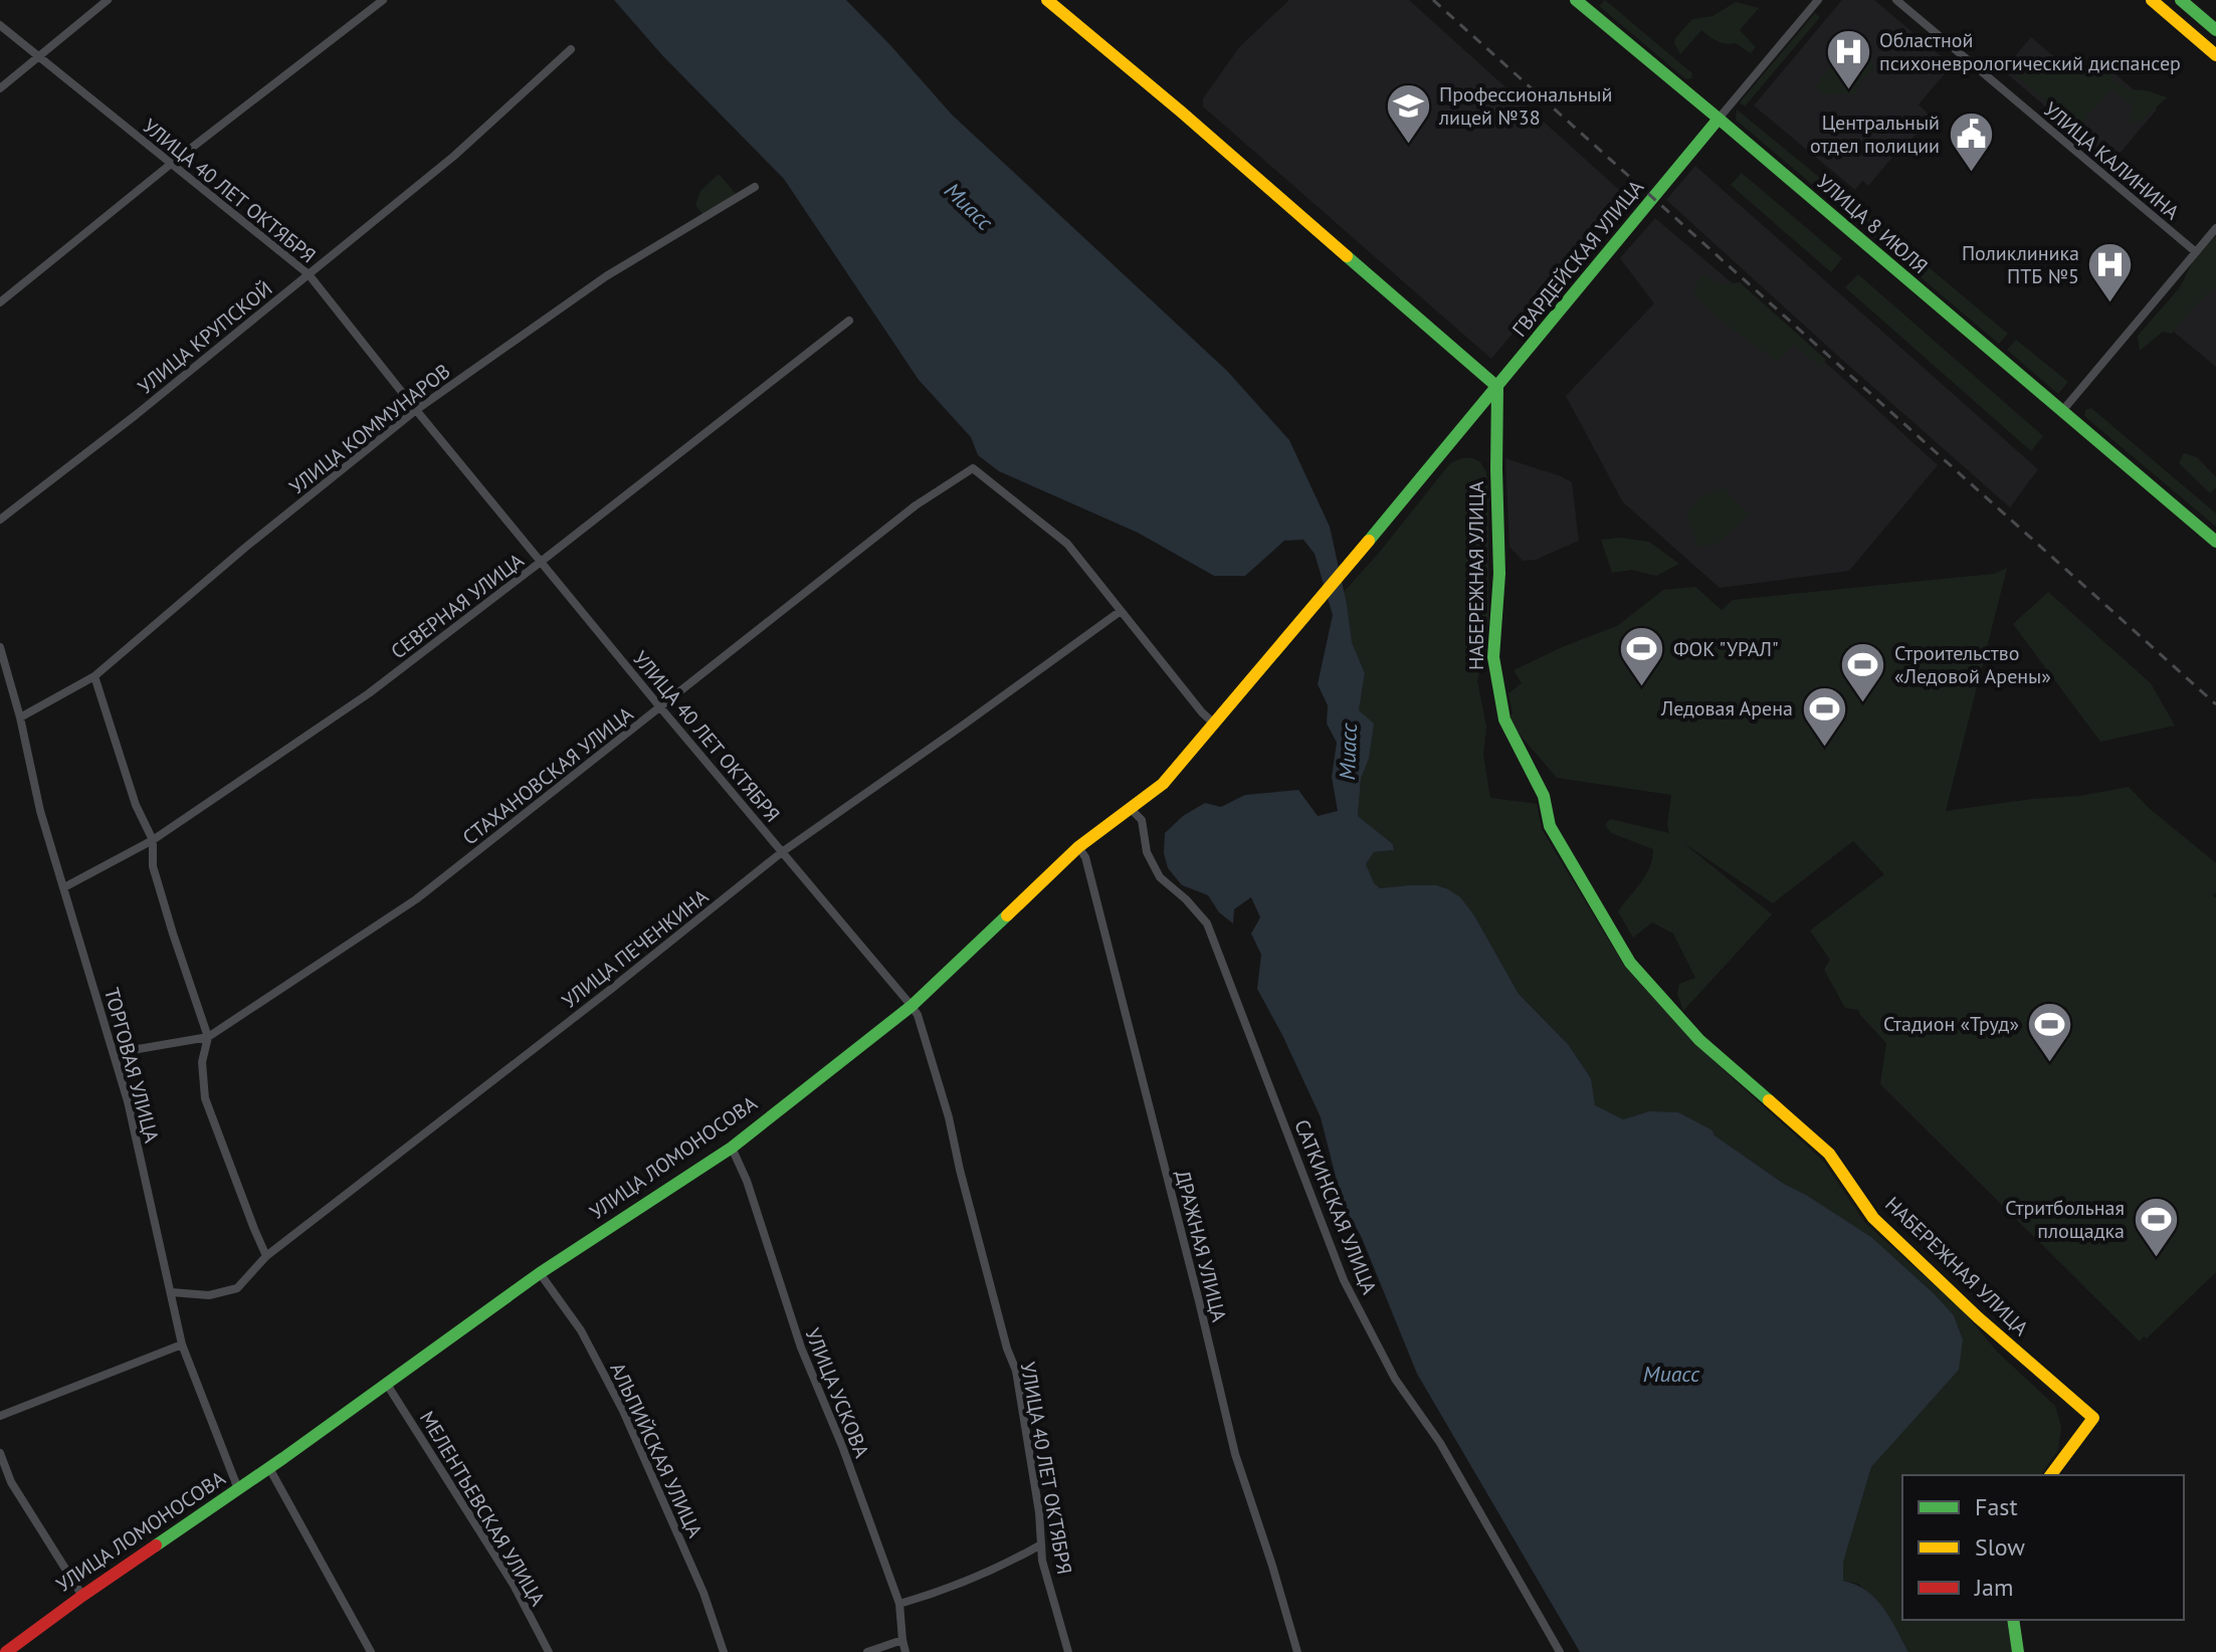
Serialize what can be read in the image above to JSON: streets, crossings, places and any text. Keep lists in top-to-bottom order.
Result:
{
  "streets": {
    "street": [
      "УЛИЦА КАЛИНИНА",
      "УЛИЦА 40 ЛЕТ ОКТЯБРЯ",
      "УЛИЦА 8 ИЮЛЯ",
      "ГВАРДЕЙСКАЯ УЛИЦА",
      "УЛИЦА КРУПСКОЙ",
      "УЛИЦА КОММУНАРОВ",
      "НАБЕРЕЖНАЯ УЛИЦА",
      "СЕВЕРНАЯ УЛИЦА",
      "СТАХАНОВСКАЯ УЛИЦА",
      "УЛИЦА ПЕЧЕНКИНА",
      "ТОРГОВАЯ УЛИЦА",
      "УЛИЦА ЛОМОНОСОВА",
      "САТКИНСКАЯ УЛИЦА",
      "ДРАЖНАЯ УЛИЦА",
      "УЛИЦА УСКОВА",
      "АЛЬПИЙСКАЯ УЛИЦА",
      "МЕЛЕНТЬЕВСКАЯ УЛИЦА"
    ]
  },
  "crossings": [
    ["УЛИЦА 40 ЛЕТ ОКТЯБРЯ", "УЛИЦА КРУПСКОЙ"],
    ["УЛИЦА 40 ЛЕТ ОКТЯБРЯ", "УЛИЦА КОММУНАРОВ"],
    ["УЛИЦА 40 ЛЕТ ОКТЯБРЯ", "СЕВЕРНАЯ УЛИЦА"],
    ["УЛИЦА 40 ЛЕТ ОКТЯБРЯ", "СТАХАНОВСКАЯ УЛИЦА"],
    ["УЛИЦА 40 ЛЕТ ОКТЯБРЯ", "УЛИЦА ПЕЧЕНКИНА"],
    ["УЛИЦА 40 ЛЕТ ОКТЯБРЯ", "УЛИЦА ЛОМОНОСОВА"],
    ["УЛИЦА 8 ИЮЛЯ", "ГВАРДЕЙСКАЯ УЛИЦА"],
    ["ГВАРДЕЙСКАЯ УЛИЦА", "НАБЕРЕЖНАЯ УЛИЦА"],
    ["ГВАРДЕЙСКАЯ УЛИЦА", "УЛИЦА ЛОМОНОСОВА"],
    ["УЛИЦА КОММУНАРОВ", "ТОРГОВАЯ УЛИЦА"],
    ["СЕВЕРНАЯ УЛИЦА", "ТОРГОВАЯ УЛИЦА"],
    ["СТАХАНОВСКАЯ УЛИЦА", "УЛИЦА ПЕЧЕНКИНА"],
    ["СТАХАНОВСКАЯ УЛИЦА", "ТОРГОВАЯ УЛИЦА"],
    ["УЛИЦА ПЕЧЕНКИНА", "ТОРГОВАЯ УЛИЦА"],
    ["ТОРГОВАЯ УЛИЦА", "УЛИЦА ЛОМОНОСОВА"],
    ["УЛИЦА ЛОМОНОСОВА", "САТКИНСКАЯ УЛИЦА"],
    ["УЛИЦА ЛОМОНОСОВА", "ДРАЖНАЯ УЛИЦА"],
    ["УЛИЦА ЛОМОНОСОВА", "УЛИЦА УСКОВА"],
    ["УЛИЦА ЛОМОНОСОВА", "АЛЬПИЙСКАЯ УЛИЦА"],
    ["УЛИЦА ЛОМОНОСОВА", "МЕЛЕНТЬЕВСКАЯ УЛИЦА"]
  ],
  "water": ["Миасс"],
  "places": {
    "hospital": ["Областной психоневрологический диспансер", "Поликлиника ПТБ №5"],
    "school or university": ["Профессиональный лицей №38"],
    "public building": ["Центральный отдел полиции"],
    "sports": [
      "ФОК \"УРАЛ\"",
      "Строительство «Ледовой Арены»",
      "Ледовая Арена",
      "Стадион «Труд»",
      "Стритбольная площадка"
    ]
  },
  "legend": ["Fast", "Slow", "Jam"]
}
